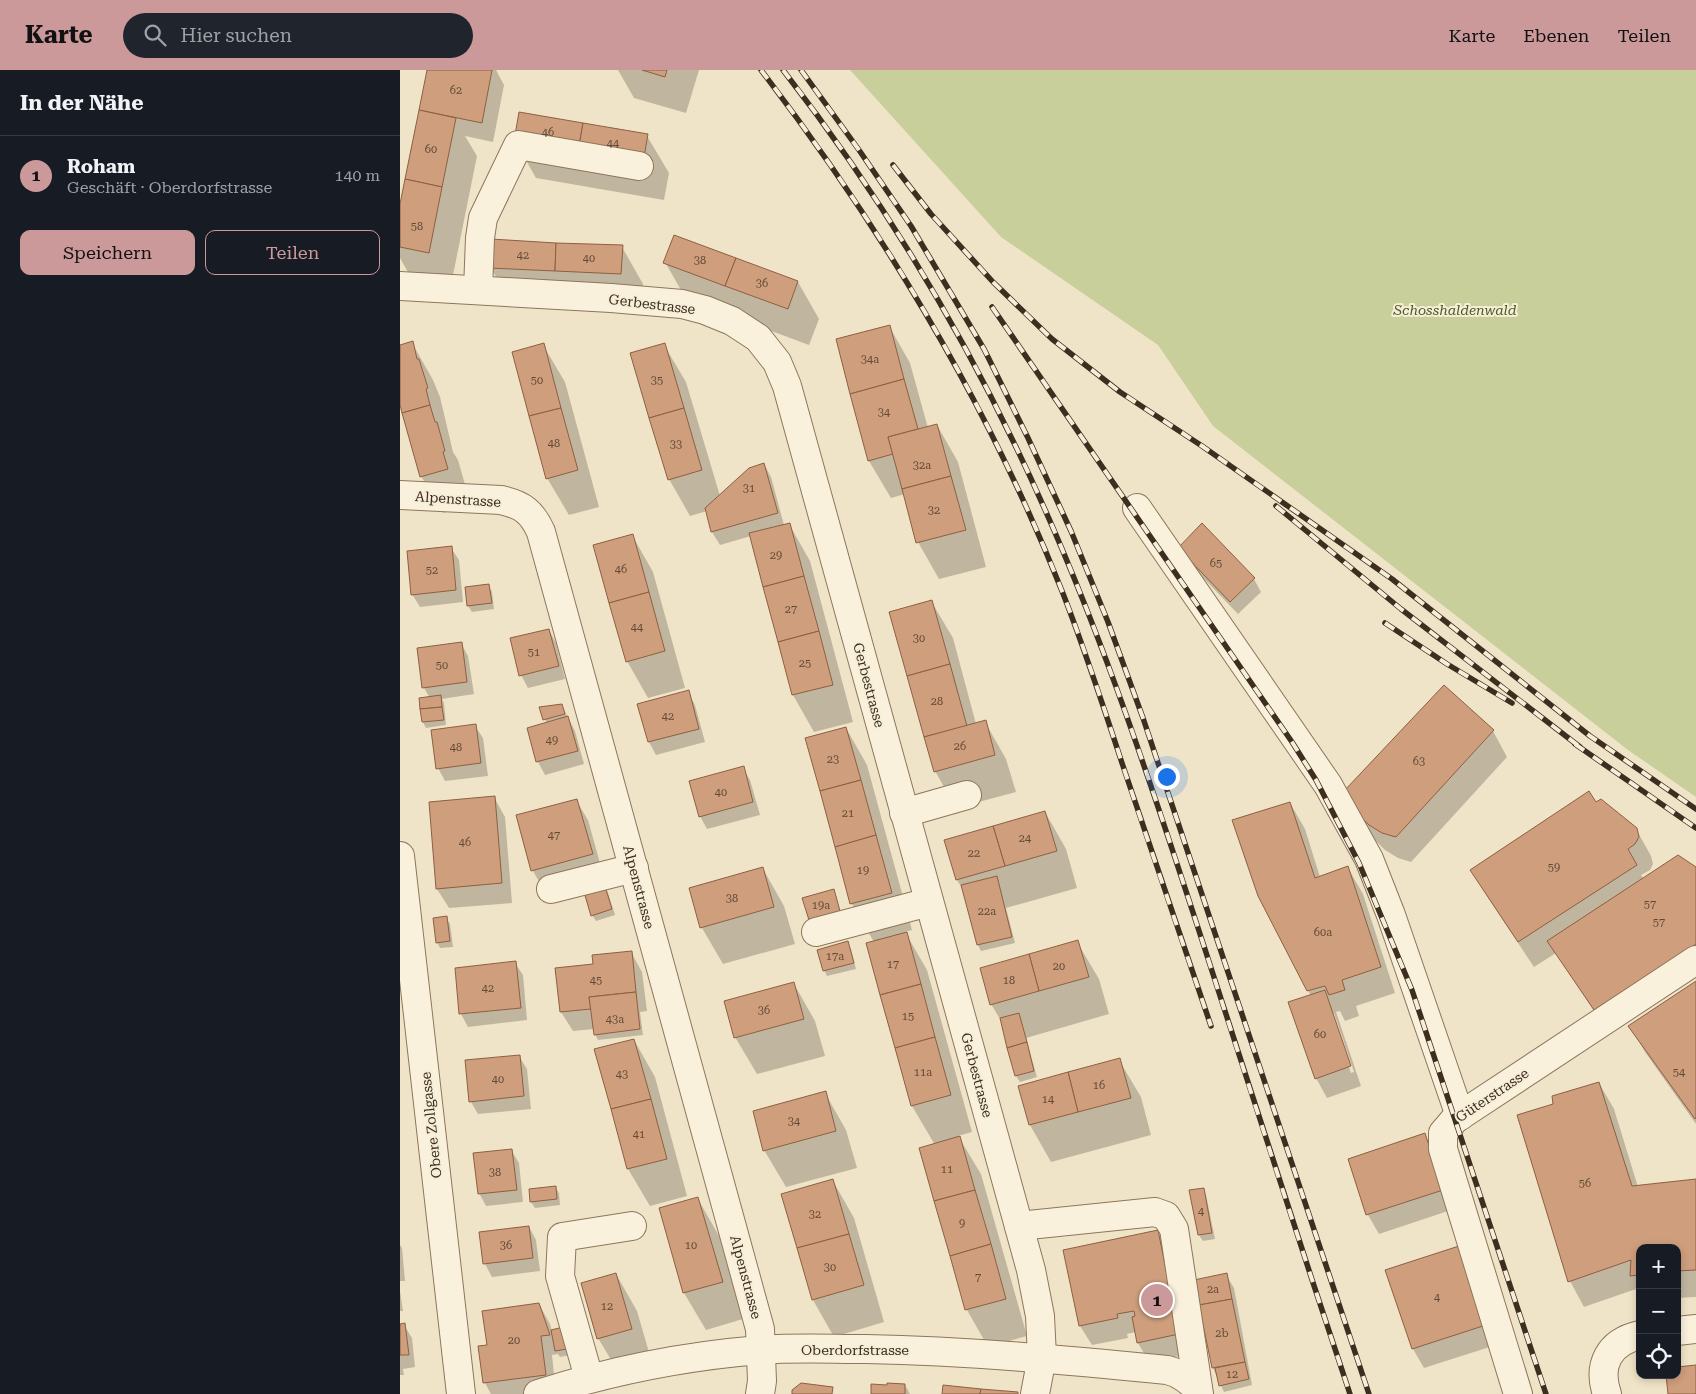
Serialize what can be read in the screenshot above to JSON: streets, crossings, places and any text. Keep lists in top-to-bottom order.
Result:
{
  "streets": {
    "street": [
      "Gerbestrasse",
      "Alpenstrasse",
      "Güterstrasse",
      "Obere Zollgasse",
      "Oberdorfstrasse"
    ]
  },
  "crossings": [
    ["Gerbestrasse", "Oberdorfstrasse"],
    ["Alpenstrasse", "Oberdorfstrasse"]
  ],
  "parks": ["Schosshaldenwald"],
  "house_numbers": [
    "62",
    "46",
    "44",
    "60",
    "58",
    "42",
    "40",
    "38",
    "36",
    "34a",
    "50",
    "35",
    "34",
    "48",
    "33",
    "32a",
    "31",
    "32",
    "29",
    "65",
    "46",
    "52",
    "27",
    "44",
    "30",
    "51",
    "25",
    "50",
    "28",
    "42",
    "49",
    "26",
    "48",
    "23",
    "63",
    "40",
    "21",
    "47",
    "24",
    "46",
    "22",
    "59",
    "19",
    "38",
    "57",
    "19a",
    "22a",
    "57",
    "60a",
    "17a",
    "17",
    "20",
    "45",
    "18",
    "42",
    "36",
    "15",
    "43a",
    "60",
    "11a",
    "54",
    "43",
    "40",
    "16",
    "14",
    "34",
    "41",
    "11",
    "38",
    "56",
    "4",
    "32",
    "9",
    "36",
    "10",
    "30",
    "7",
    "2a",
    "4",
    "12",
    "2b",
    "20",
    "12"
  ],
  "page": {
    "header": "Karte",
    "search": "Hier suchen",
    "nav": ["Karte", "Ebenen", "Teilen"],
    "heading": "In der Nähe",
    "list": [
      {
        "mark": "1",
        "name": "Roham",
        "note": "Geschäft · Oberdorfstrasse",
        "value": "140 m"
      }
    ],
    "buttons": ["Speichern", "Teilen"],
    "map_buttons": ["+", "−"],
    "pins": "1"
  }
}
